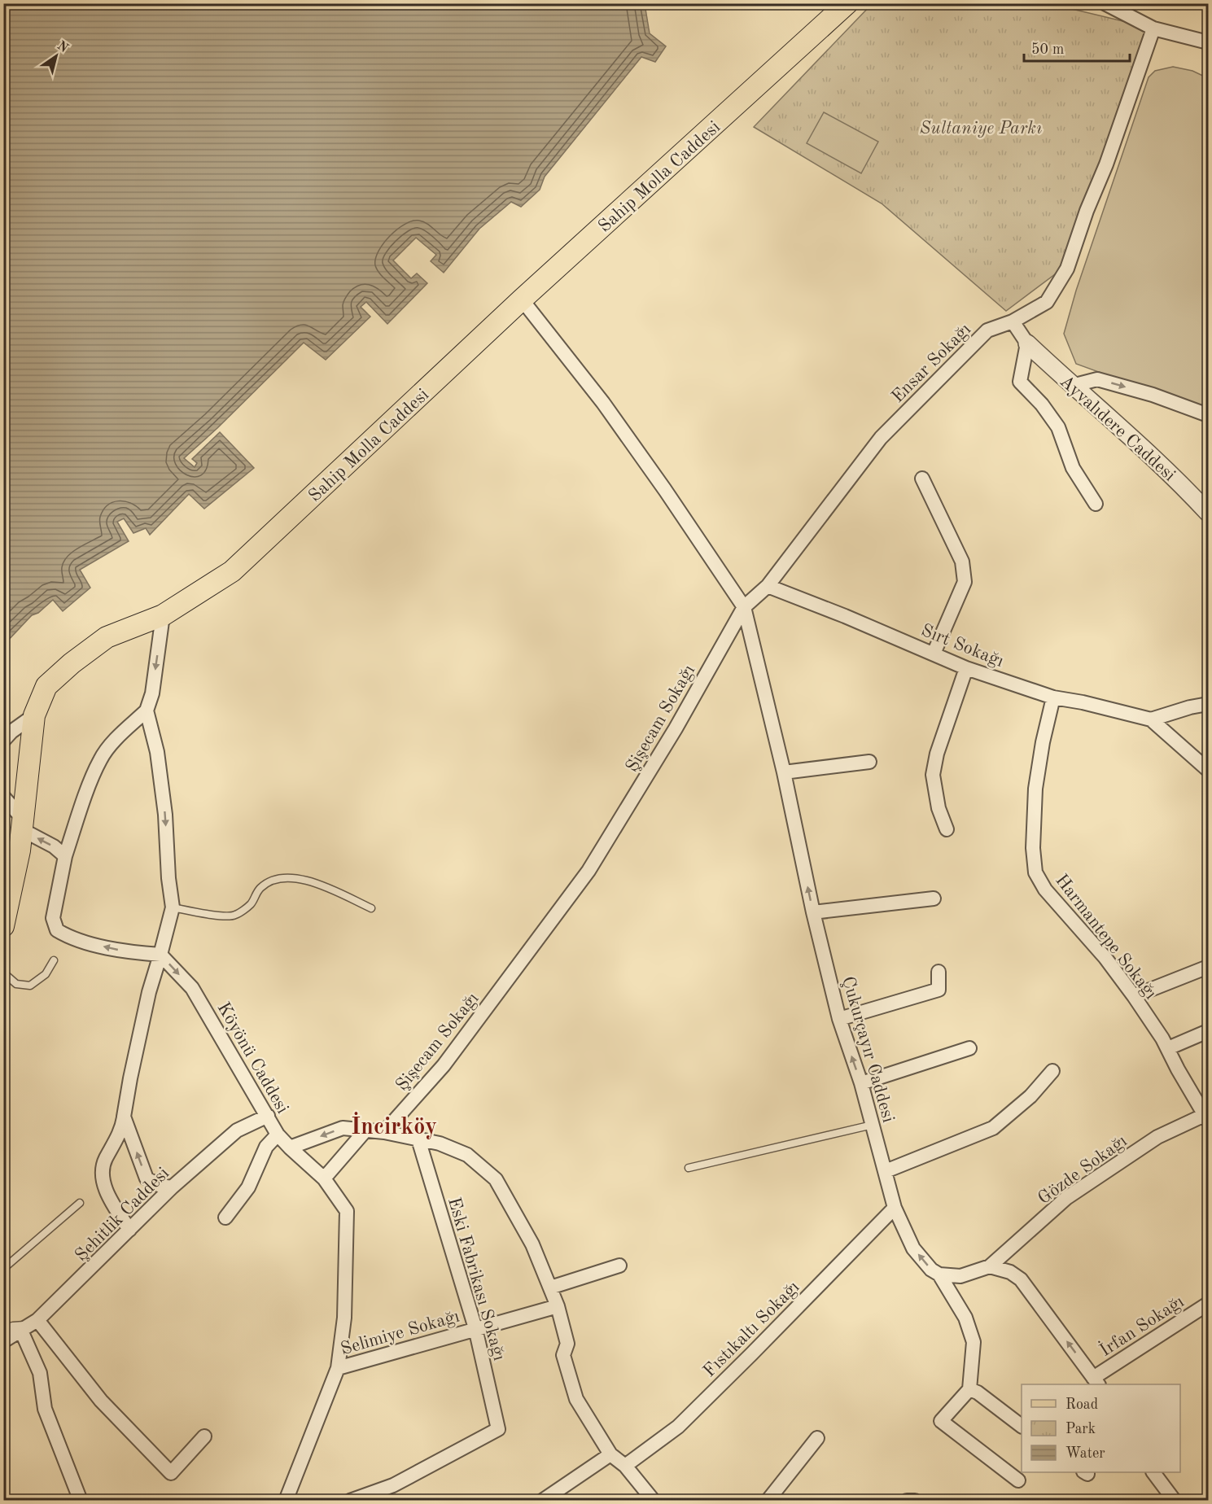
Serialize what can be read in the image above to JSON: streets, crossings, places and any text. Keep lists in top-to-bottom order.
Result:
{
  "streets": {
    "main road": ["Sahip Molla Caddesi"],
    "street": [
      "Ensar Sokağı",
      "Ayvalıdere Caddesi",
      "Sırt Sokağı",
      "Şişecam Sokağı",
      "Harmantepe Sokağı",
      "Çukurçayır Caddesi",
      "Köyönü Caddesi",
      "Gözde Sokağı",
      "Şehitlik Caddesi",
      "Eski Fabrikası Sokağı",
      "İrfan Sokağı",
      "Fıstıkaltı Sokağı",
      "Selimiye Sokağı"
    ]
  },
  "crossings": [
    ["Ensar Sokağı", "Sırt Sokağı"],
    ["Ensar Sokağı", "Şişecam Sokağı"],
    ["Ensar Sokağı", "Çukurçayır Caddesi"],
    ["Sırt Sokağı", "Harmantepe Sokağı"],
    ["Şişecam Sokağı", "Çukurçayır Caddesi"],
    ["Harmantepe Sokağı", "Gözde Sokağı"],
    ["Çukurçayır Caddesi", "Fıstıkaltı Sokağı"],
    ["Köyönü Caddesi", "Şehitlik Caddesi"],
    ["Köyönü Caddesi", "Selimiye Sokağı"],
    ["Eski Fabrikası Sokağı", "Selimiye Sokağı"]
  ],
  "districts": ["İncirköy"],
  "parks": ["Sultaniye Parkı"],
  "legend": ["Road", "Park", "Water"],
  "scale_bar": "50 m",
  "north": "top right"
}
